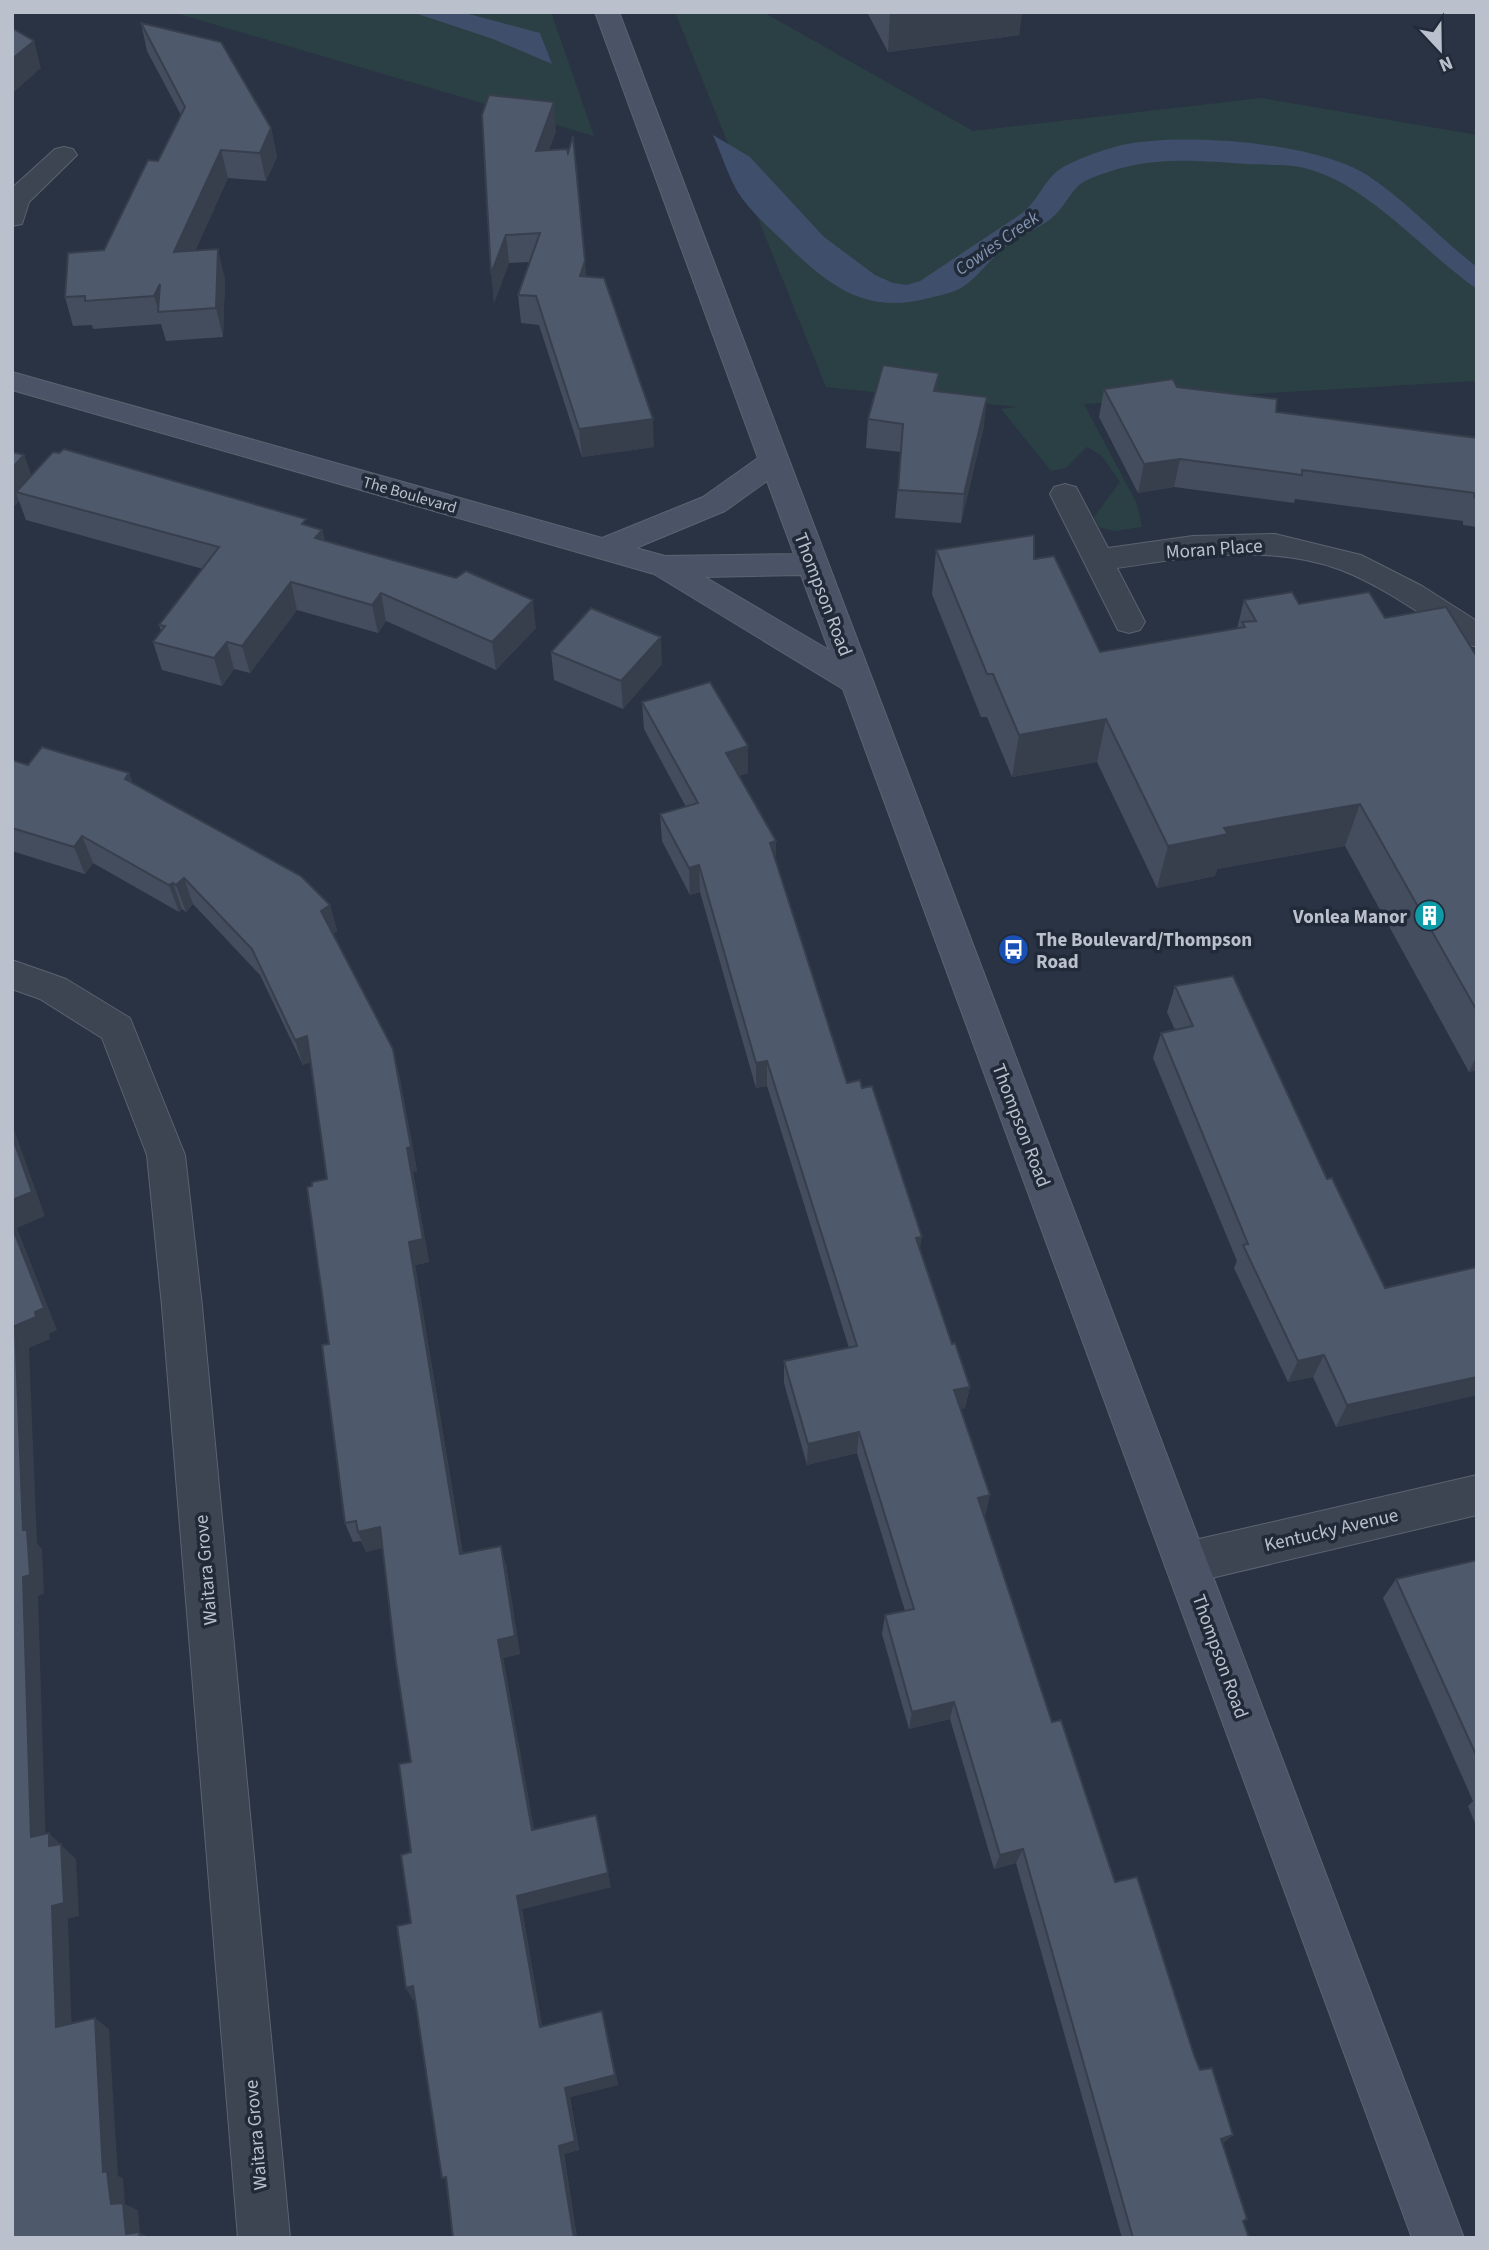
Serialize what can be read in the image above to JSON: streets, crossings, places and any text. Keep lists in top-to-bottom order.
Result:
{
  "streets": {
    "main road": ["The Boulevard", "Thompson Road"],
    "street": ["Moran Place", "Kentucky Avenue", "Waitara Grove"]
  },
  "crossings": [
    ["The Boulevard", "Thompson Road"],
    ["Thompson Road", "Kentucky Avenue"]
  ],
  "water": ["Cowies Creek"],
  "places": {
    "building": ["Vonlea Manor"],
    "bus stop": ["The Boulevard/Thompson Road"]
  },
  "north": "bottom"
}
